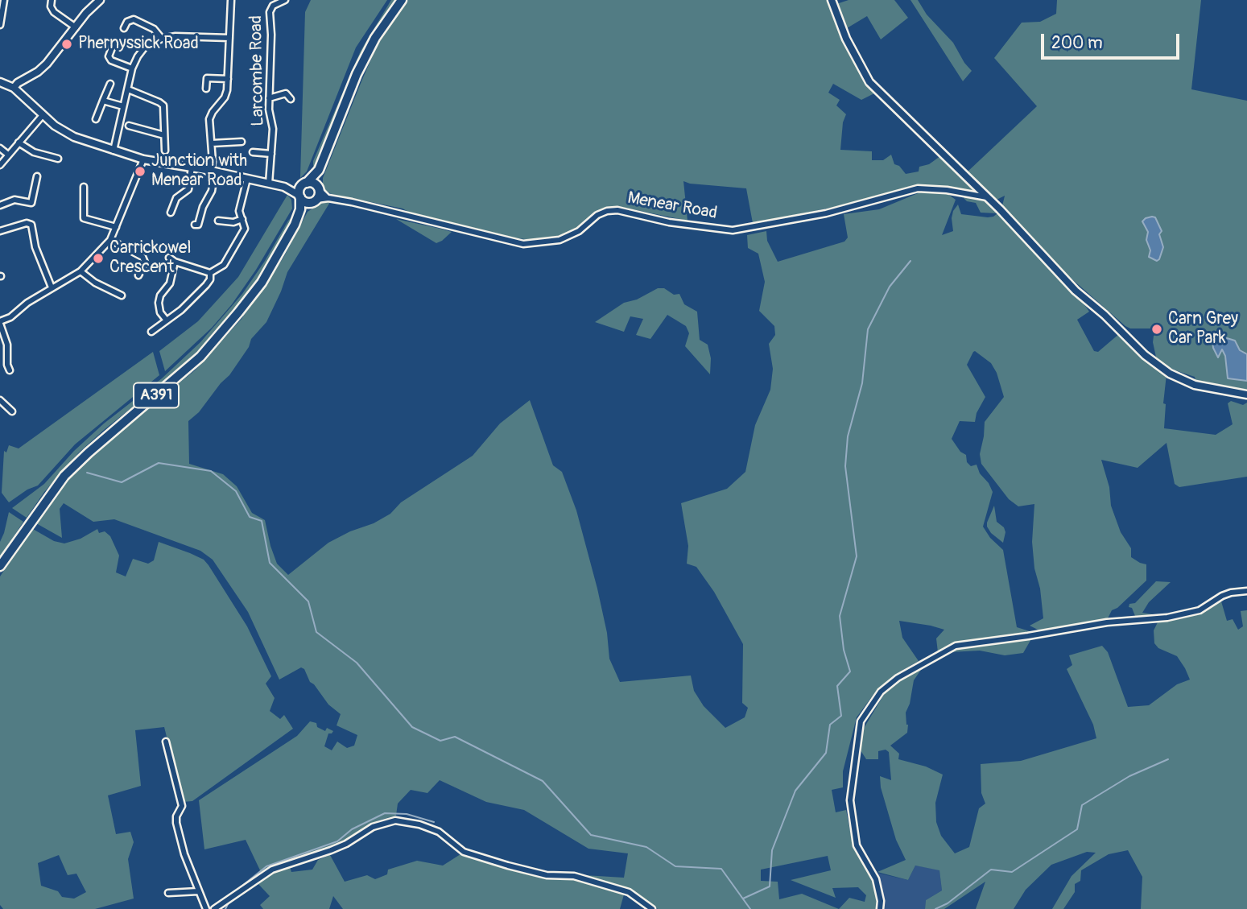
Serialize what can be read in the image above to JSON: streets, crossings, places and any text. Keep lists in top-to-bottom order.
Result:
{
  "streets": {
    "highway": ["A391"],
    "street": ["Larcombe Road", "Menear Road"]
  },
  "crossings": [
    ["Menear Road", "A391"]
  ],
  "places": [
    "Phernyssick Road",
    "Junction with Menear Road",
    "Carrickowel Crescent",
    "Carn Grey Car Park"
  ],
  "scale_bar": "200 m"
}
